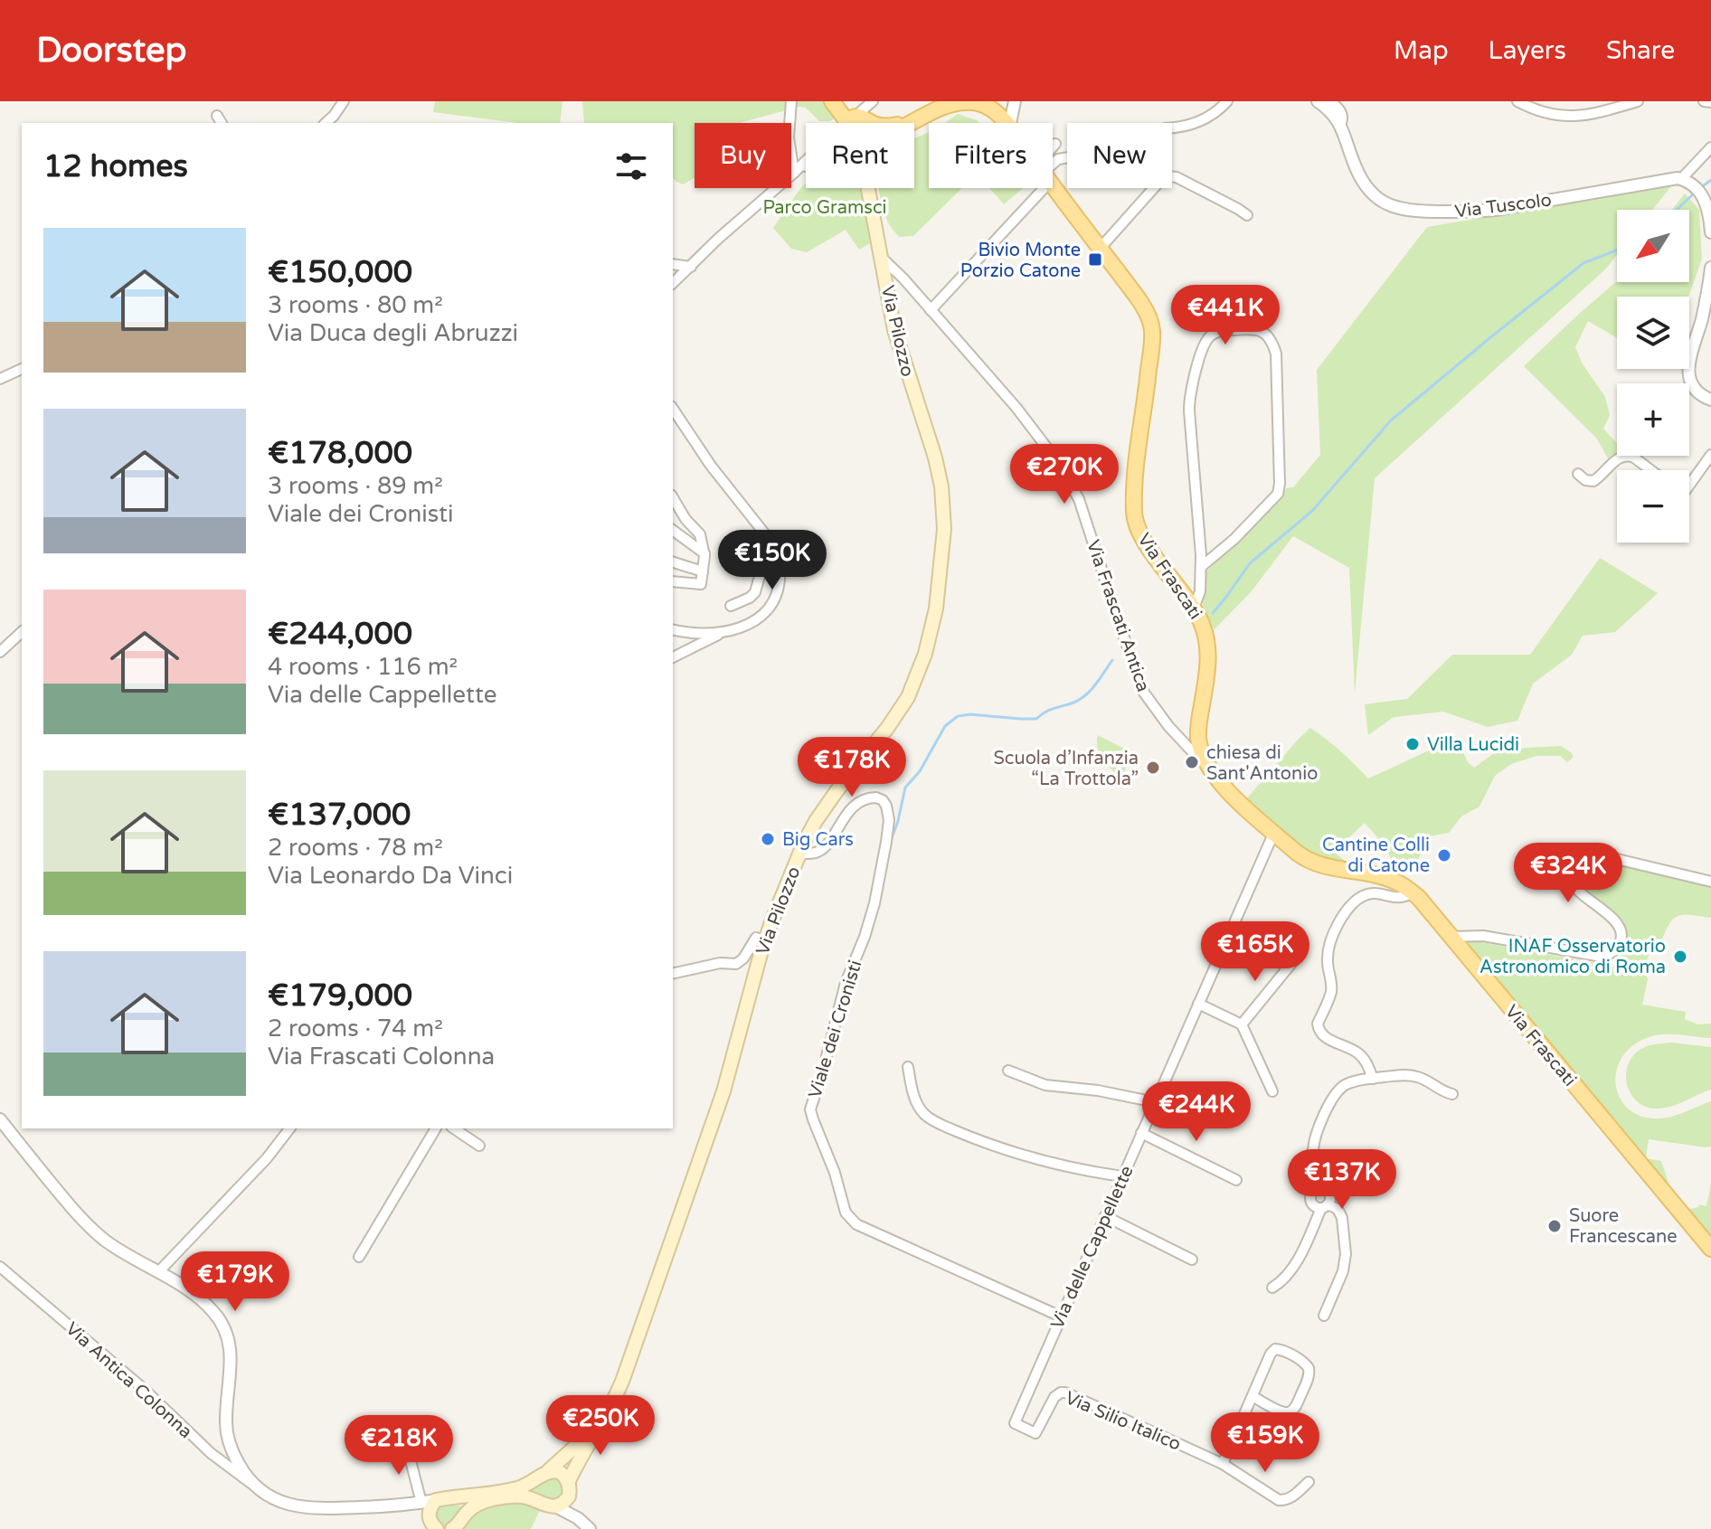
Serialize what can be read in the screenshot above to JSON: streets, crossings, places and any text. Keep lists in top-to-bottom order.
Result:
{
  "streets": {
    "main road": ["Via Pilozzo", "Via Frascati"],
    "street": [
      "Via Tuscolo",
      "Via Frascati Antica",
      "Viale dei Cronisti",
      "Via delle Cappellette",
      "Via Antica Colonna",
      "Via Silio Italico"
    ]
  },
  "crossings": [
    ["Via Pilozzo", "Via Frascati Antica"],
    ["Via Pilozzo", "Viale dei Cronisti"],
    ["Via Frascati", "Via Frascati Antica"],
    ["Via Frascati", "Via delle Cappellette"],
    ["Viale dei Cronisti", "Via delle Cappellette"],
    ["Via delle Cappellette", "Via Silio Italico"]
  ],
  "parks": ["Parco Gramsci"],
  "places": {
    "transit": ["Bivio Monte Porzio Catone"],
    "other": [
      "Villa Lucidi",
      "chiesa di Sant'Antonio",
      "Scuola d’Infanzia “La Trottola”",
      "Big Cars",
      "Cantine Colli di Catone",
      "INAF Osservatorio Astronomico di Roma",
      "Suore Francescane"
    ]
  },
  "north": "bottom left",
  "page": {
    "header": "Doorstep",
    "nav": ["Map", "Layers", "Share"],
    "chip": [
      "Buy",
      "Rent",
      "Filters",
      "New"
    ],
    "heading": "12 homes",
    "map_buttons": ["+", "−"],
    "list": [
      {
        "name": "€150,000",
        "note": "3 rooms · 80 m² · Via Duca degli Abruzzi"
      },
      {
        "name": "€178,000",
        "note": "3 rooms · 89 m² · Viale dei Cronisti"
      },
      {
        "name": "€244,000",
        "note": "4 rooms · 116 m² · Via delle Cappellette"
      },
      {
        "name": "€137,000",
        "note": "2 rooms · 78 m² · Via Leonardo Da Vinci"
      },
      {
        "name": "€179,000",
        "note": "2 rooms · 74 m² · Via Frascati Colonna"
      }
    ],
    "price": [
      "€441K",
      "€270K",
      "€150K",
      "€178K",
      "€324K",
      "€165K",
      "€244K",
      "€137K",
      "€179K",
      "€250K",
      "€159K",
      "€218K"
    ]
  }
}
